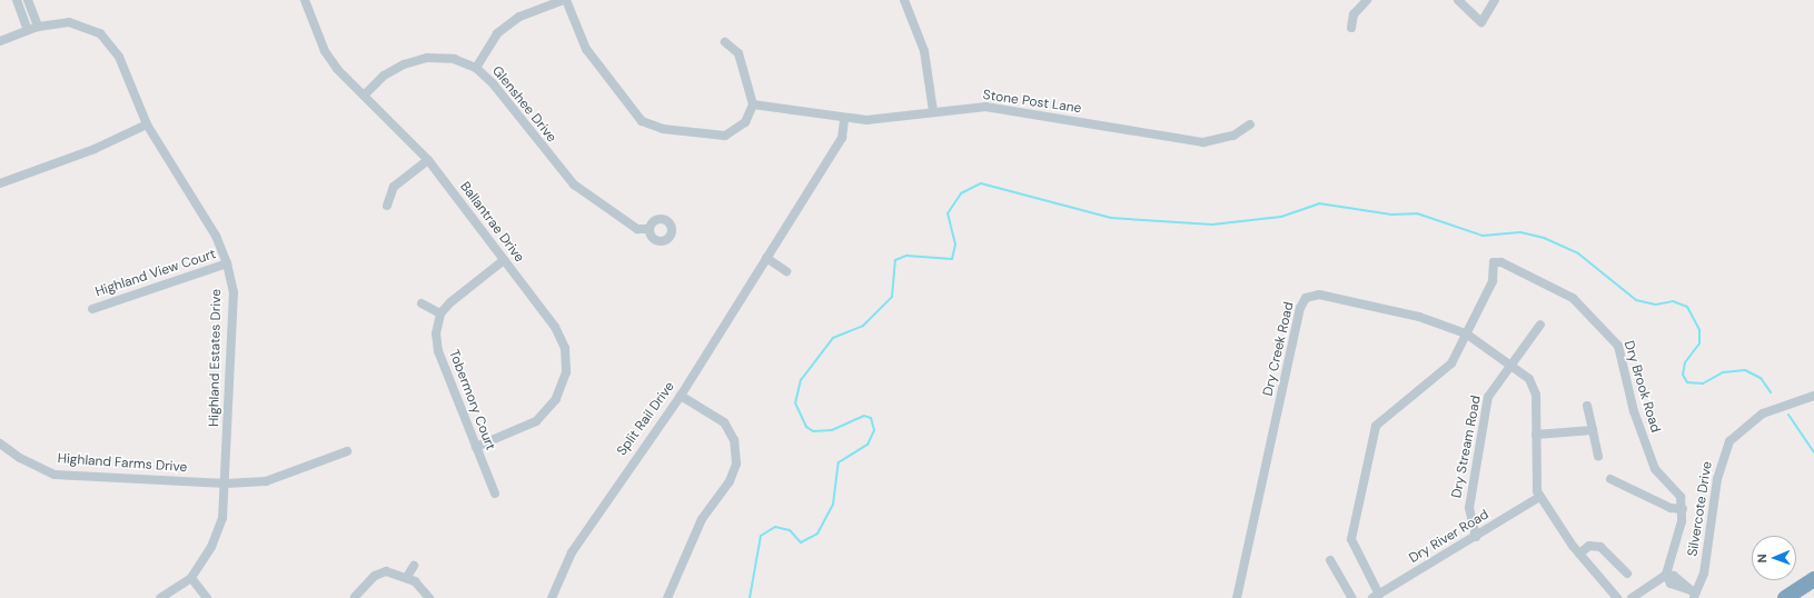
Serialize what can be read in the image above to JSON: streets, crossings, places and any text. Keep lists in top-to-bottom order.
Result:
{
  "streets": {
    "street": [
      "Stone Post Lane",
      "Glenshee Drive",
      "Ballantrae Drive",
      "Highland View Court",
      "Dry Creek Road",
      "Highland Estates Drive",
      "Dry Brook Road",
      "Tobermory Court",
      "Split Rail Drive",
      "Dry Stream Road",
      "Highland Farms Drive",
      "Silvercote Drive",
      "Dry River Road"
    ]
  },
  "crossings": [
    ["Stone Post Lane", "Split Rail Drive"],
    ["Glenshee Drive", "Ballantrae Drive"],
    ["Ballantrae Drive", "Tobermory Court"],
    ["Highland View Court", "Highland Estates Drive"],
    ["Dry Creek Road", "Dry Brook Road"],
    ["Dry Creek Road", "Dry Stream Road"],
    ["Dry Creek Road", "Dry River Road"],
    ["Highland Estates Drive", "Highland Farms Drive"],
    ["Dry Brook Road", "Dry River Road"],
    ["Dry Stream Road", "Dry River Road"]
  ],
  "north": "left"
}
